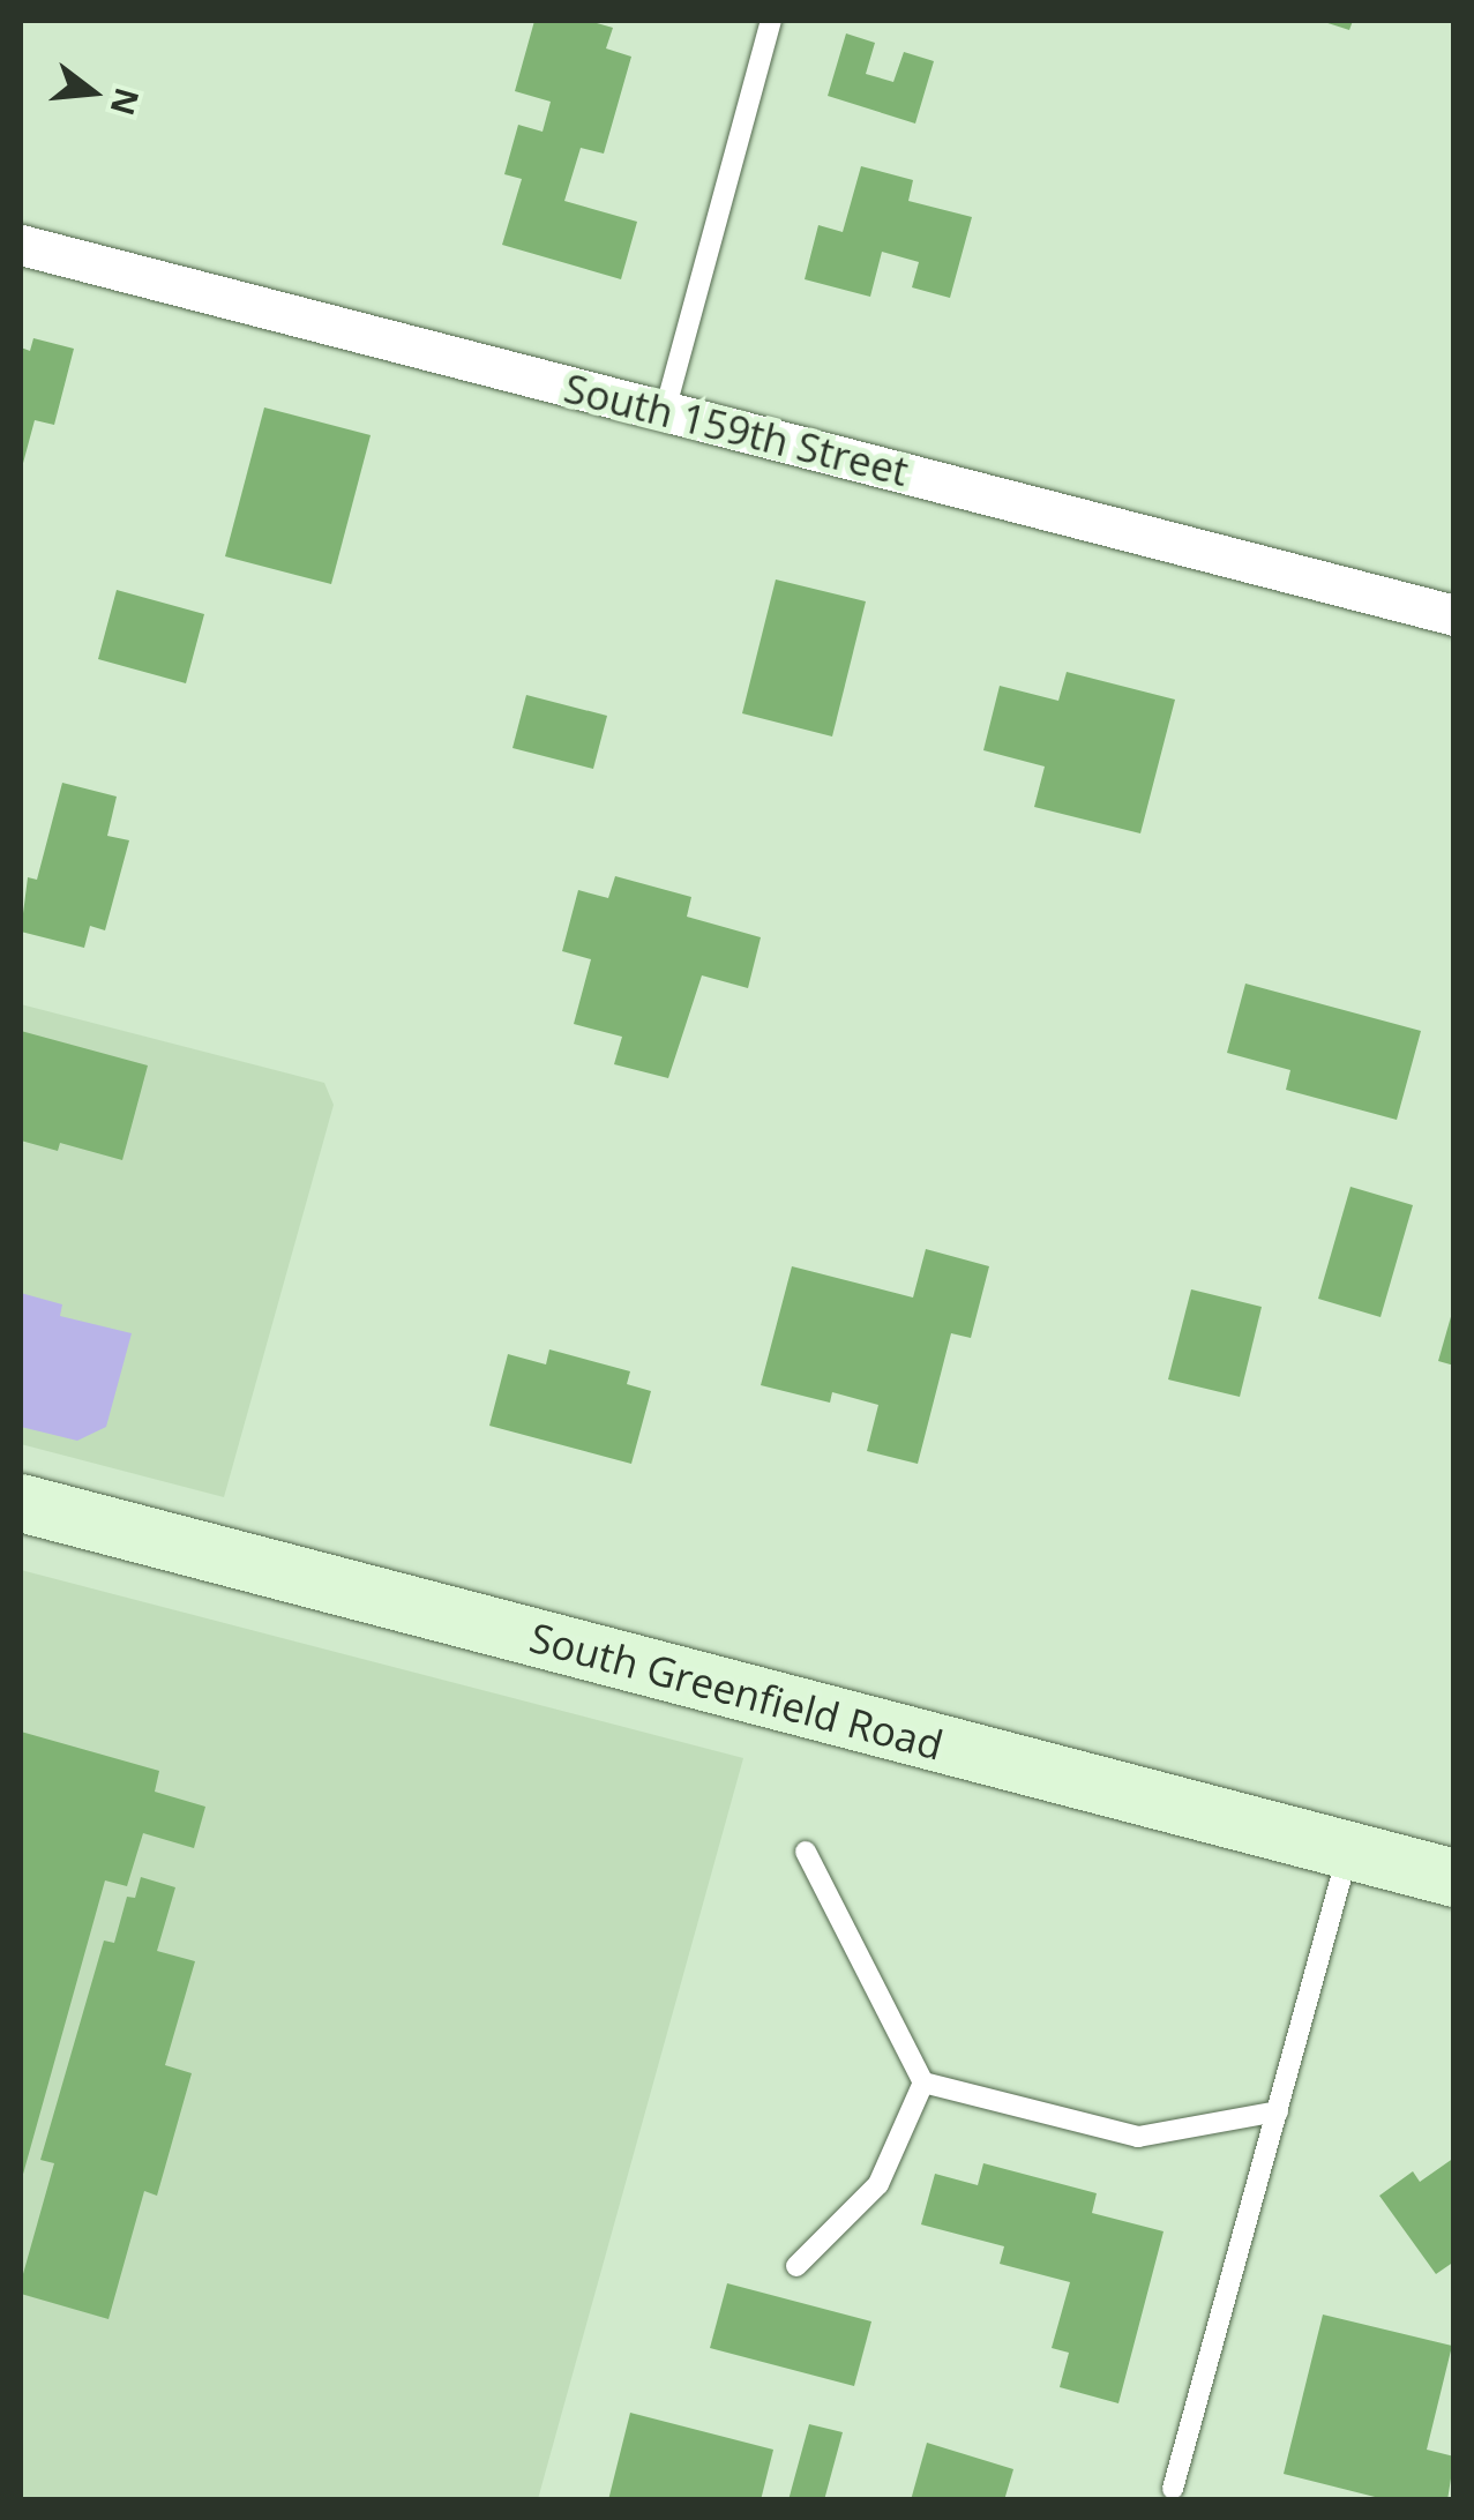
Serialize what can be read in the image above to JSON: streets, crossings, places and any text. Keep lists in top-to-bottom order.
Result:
{
  "streets": {
    "main road": ["South Greenfield Road"],
    "street": ["South 159th Street"]
  },
  "north": "right"
}
